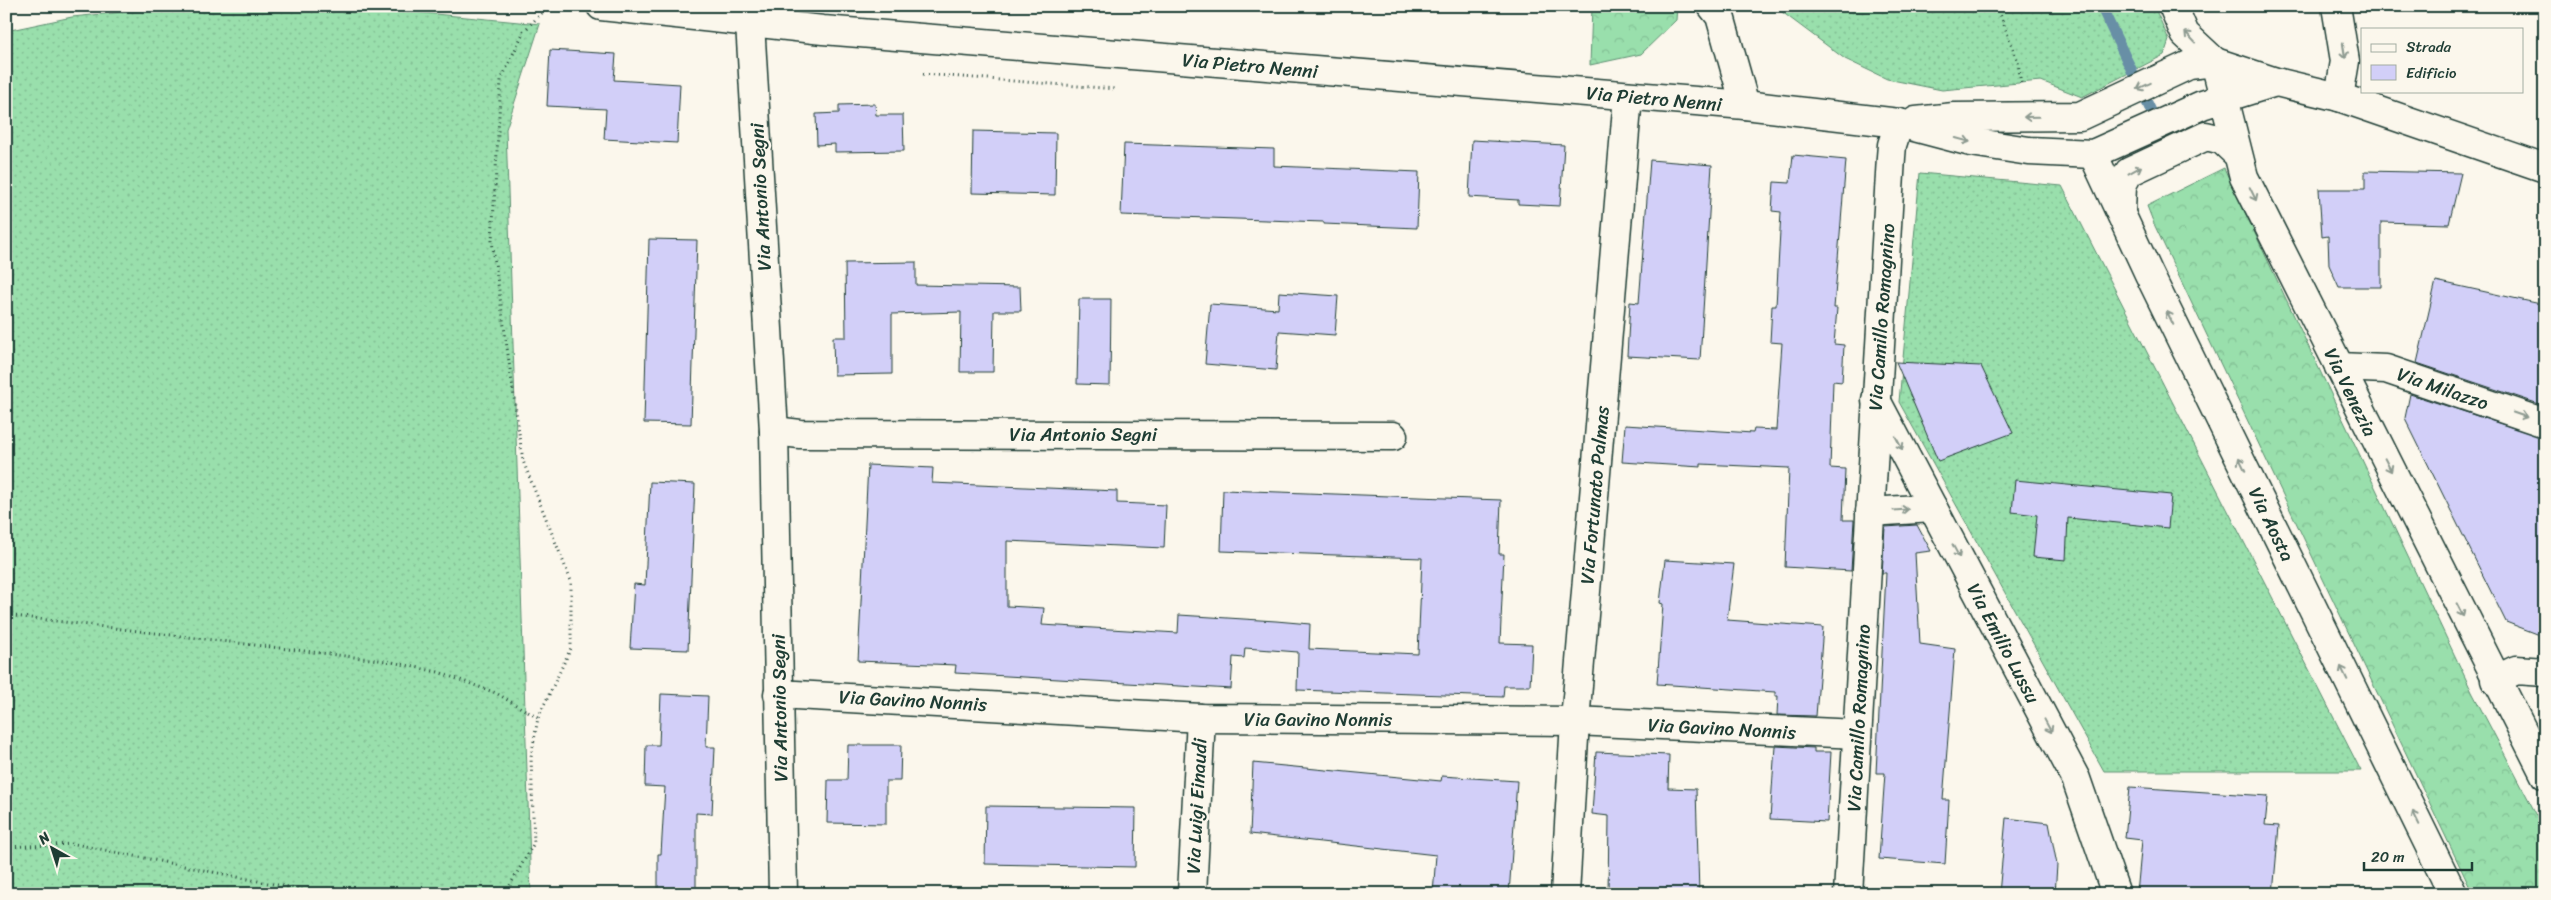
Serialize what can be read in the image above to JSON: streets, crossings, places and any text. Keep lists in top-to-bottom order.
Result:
{
  "streets": {
    "street": [
      "Via Pietro Nenni",
      "Via Antonio Segni",
      "Via Camillo Romagnino",
      "Via Milazzo",
      "Via Venezia",
      "Via Fortunato Palmas",
      "Via Aosta",
      "Via Emilio Lussu",
      "Via Gavino Nonnis",
      "Via Luigi Einaudi"
    ]
  },
  "crossings": [
    ["Via Pietro Nenni", "Via Antonio Segni"],
    ["Via Pietro Nenni", "Via Camillo Romagnino"],
    ["Via Pietro Nenni", "Via Venezia"],
    ["Via Pietro Nenni", "Via Fortunato Palmas"],
    ["Via Pietro Nenni", "Via Aosta"],
    ["Via Antonio Segni", "Via Gavino Nonnis"],
    ["Via Camillo Romagnino", "Via Emilio Lussu"],
    ["Via Camillo Romagnino", "Via Gavino Nonnis"],
    ["Via Milazzo", "Via Venezia"],
    ["Via Fortunato Palmas", "Via Gavino Nonnis"],
    ["Via Gavino Nonnis", "Via Luigi Einaudi"]
  ],
  "one_way": ["Via Venezia", "Via Aosta", "Via Emilio Lussu"],
  "legend": ["Strada", "Edificio"],
  "scale_bar": "20 m",
  "north": "top left"
}
